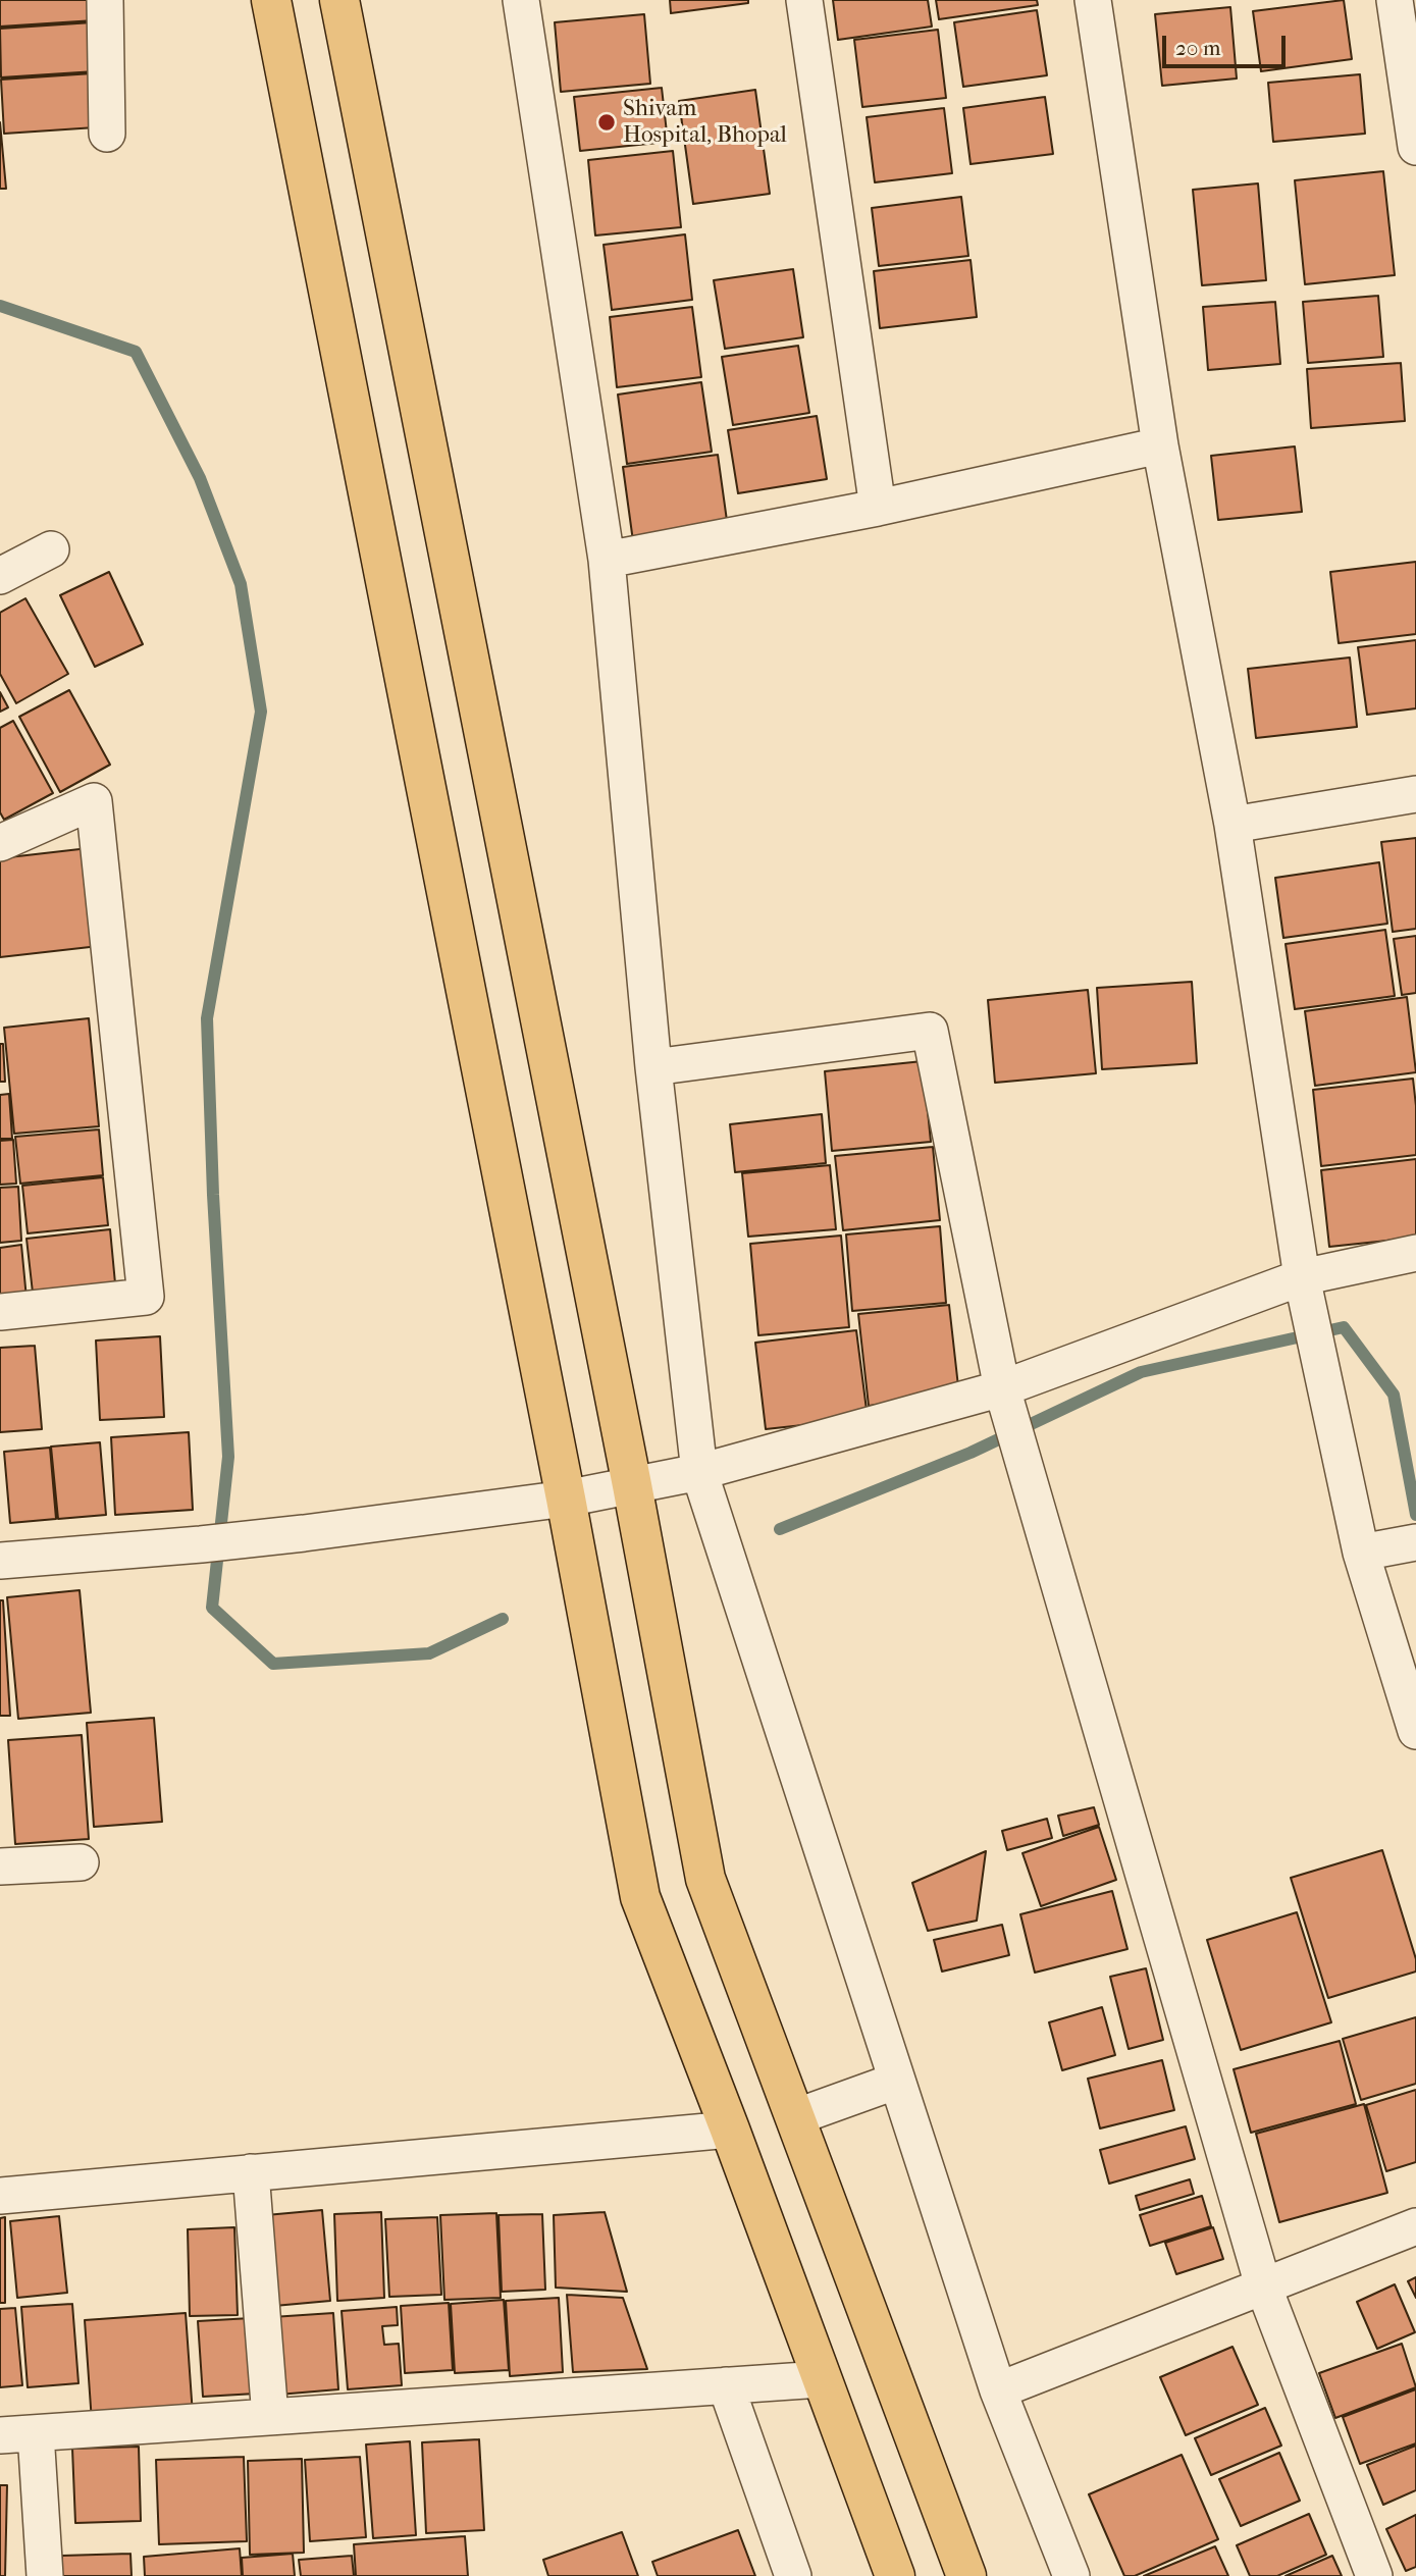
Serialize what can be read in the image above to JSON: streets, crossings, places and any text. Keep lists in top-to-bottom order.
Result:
{
  "places": ["Shivam Hospital, Bhopal"],
  "scale_bar": "20 m"
}
